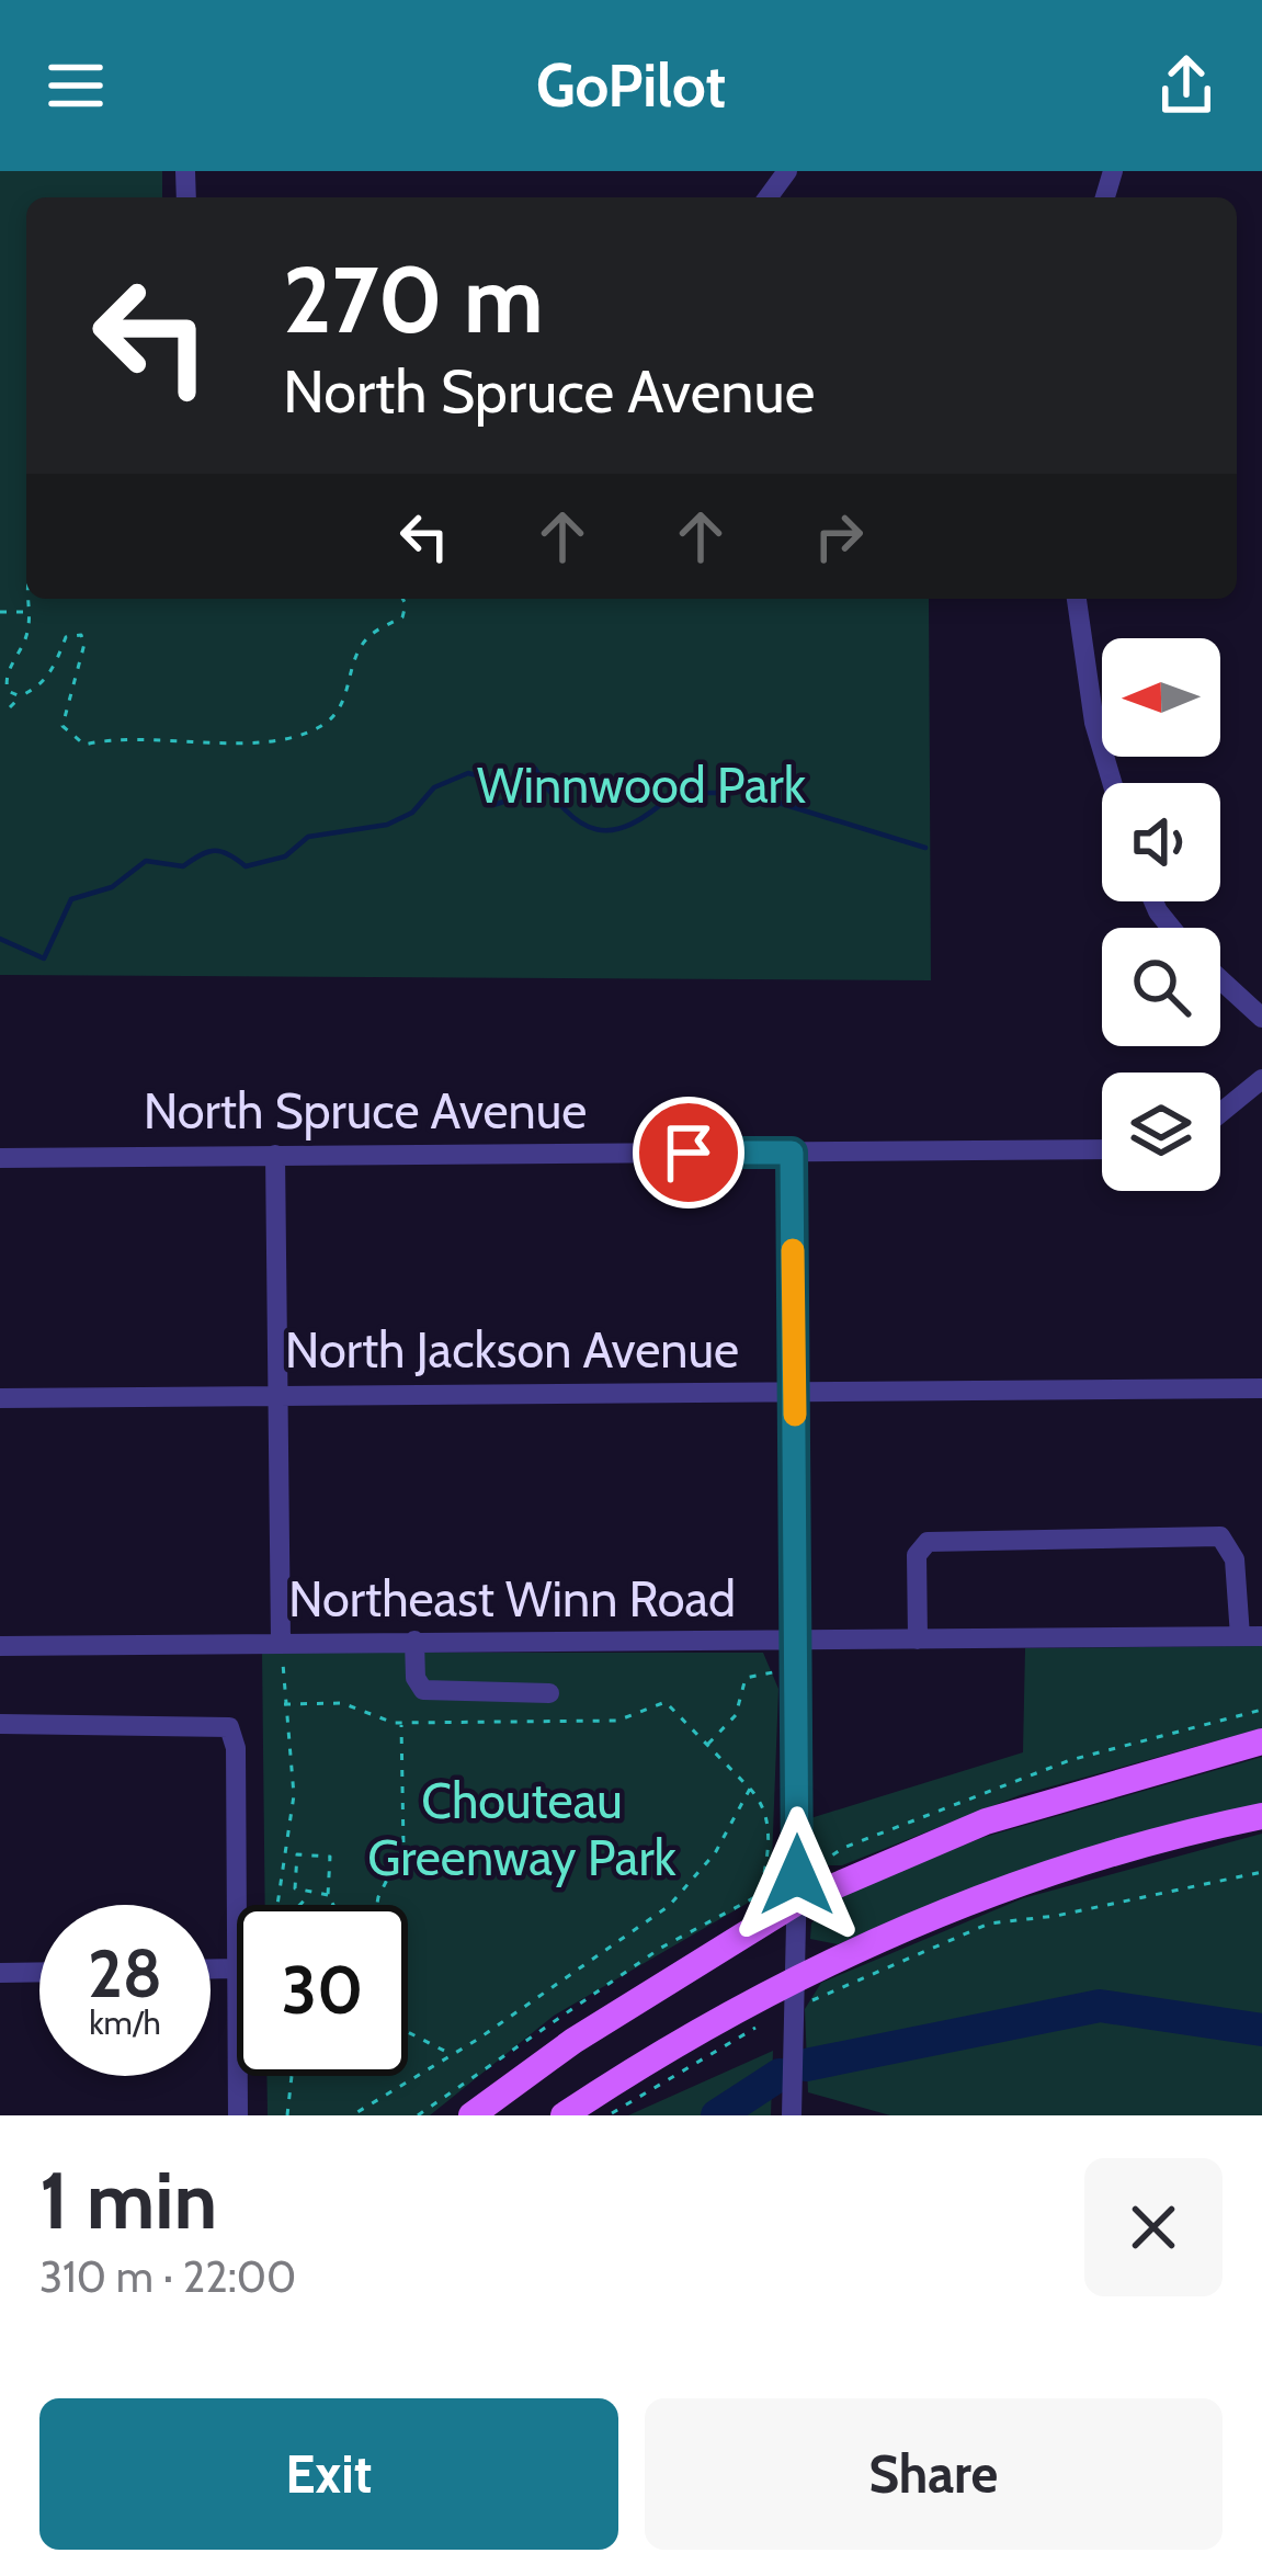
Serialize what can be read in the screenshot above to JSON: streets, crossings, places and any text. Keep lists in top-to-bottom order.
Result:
{
  "streets": {
    "street": ["North Spruce Avenue", "North Jackson Avenue", "Northeast Winn Road"]
  },
  "parks": ["Winnwood Park", "Chouteau Greenway Park"],
  "north": "left",
  "page": {
    "header": "GoPilot",
    "turn": ["270 m", "North Spruce Avenue"],
    "speed": "28 km/h",
    "limit": "30",
    "heading": ["1 min", "310 m · 22:00"],
    "buttons": ["Exit", "Share"]
  }
}
